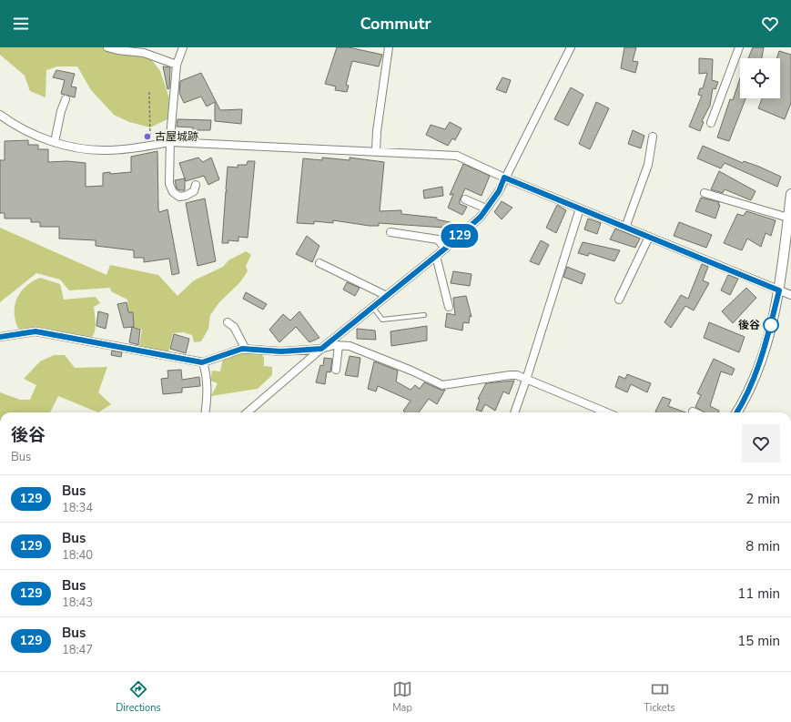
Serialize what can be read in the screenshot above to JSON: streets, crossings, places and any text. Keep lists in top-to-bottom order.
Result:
{
  "places": ["古屋城跡", "後谷"],
  "lines": ["bus line 129"],
  "page": {
    "header": "Commutr",
    "on_map": "129",
    "heading": ["後谷", "Bus"],
    "list": [
      {
        "mark": "129",
        "name": "Bus",
        "note": "18:34",
        "value": "2 min"
      },
      {
        "mark": "129",
        "name": "Bus",
        "note": "18:40",
        "value": "8 min"
      },
      {
        "mark": "129",
        "name": "Bus",
        "note": "18:43",
        "value": "11 min"
      },
      {
        "mark": "129",
        "name": "Bus",
        "note": "18:47",
        "value": "15 min"
      }
    ],
    "tabs": ["Directions", "Map", "Tickets"]
  }
}
